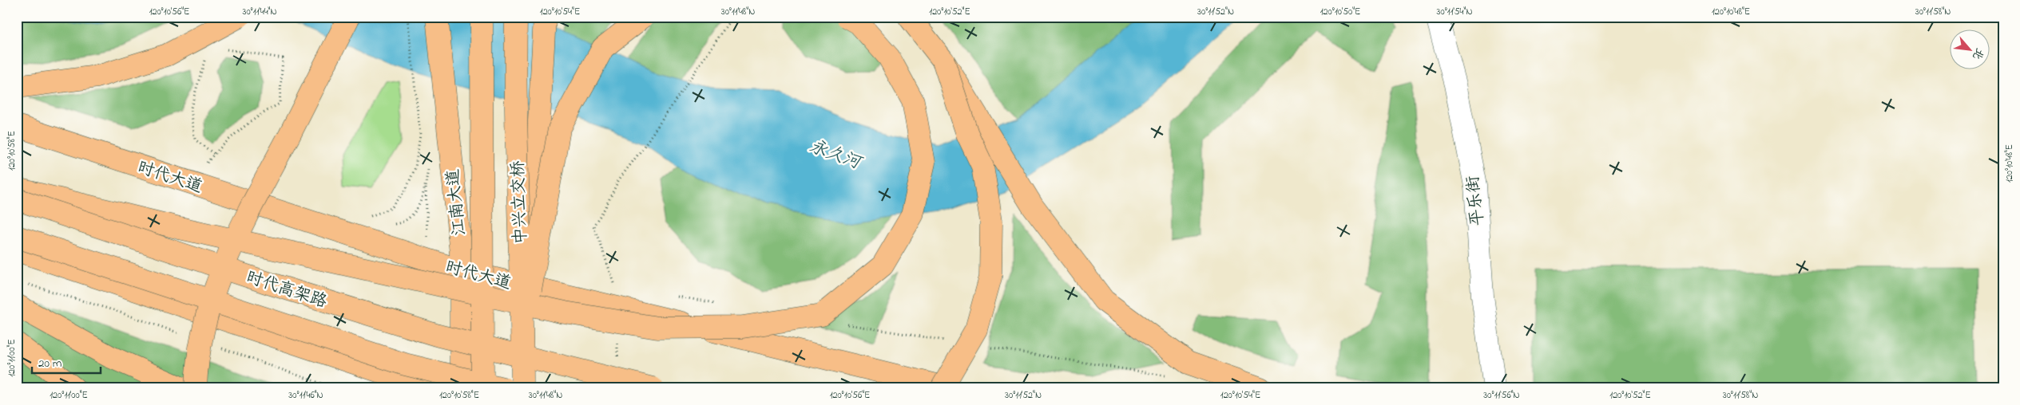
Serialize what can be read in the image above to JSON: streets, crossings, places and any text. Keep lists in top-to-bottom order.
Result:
{
  "streets": {
    "main road": [
      "时代大道",
      "江南大道",
      "中兴立交桥",
      "时代高架路"
    ],
    "street": ["平乐街"]
  },
  "crossings": [
    ["时代大道", "江南大道"]
  ],
  "water": ["永久河"],
  "scale_bar": "20 m",
  "north": "bottom right",
  "coordinates": [
    "120°10'56\"E",
    "30°11'44\"N",
    "120°10'54\"E",
    "30°11'48\"N",
    "120°10'52\"E",
    "30°11'52\"N",
    "120°10'50\"E",
    "30°11'54\"N",
    "120°10'48\"E",
    "30°11'58\"N",
    "120°10'58\"E",
    "120°11'00\"E",
    "30°11'46\"N",
    "30°11'56\"N"
  ]
}
